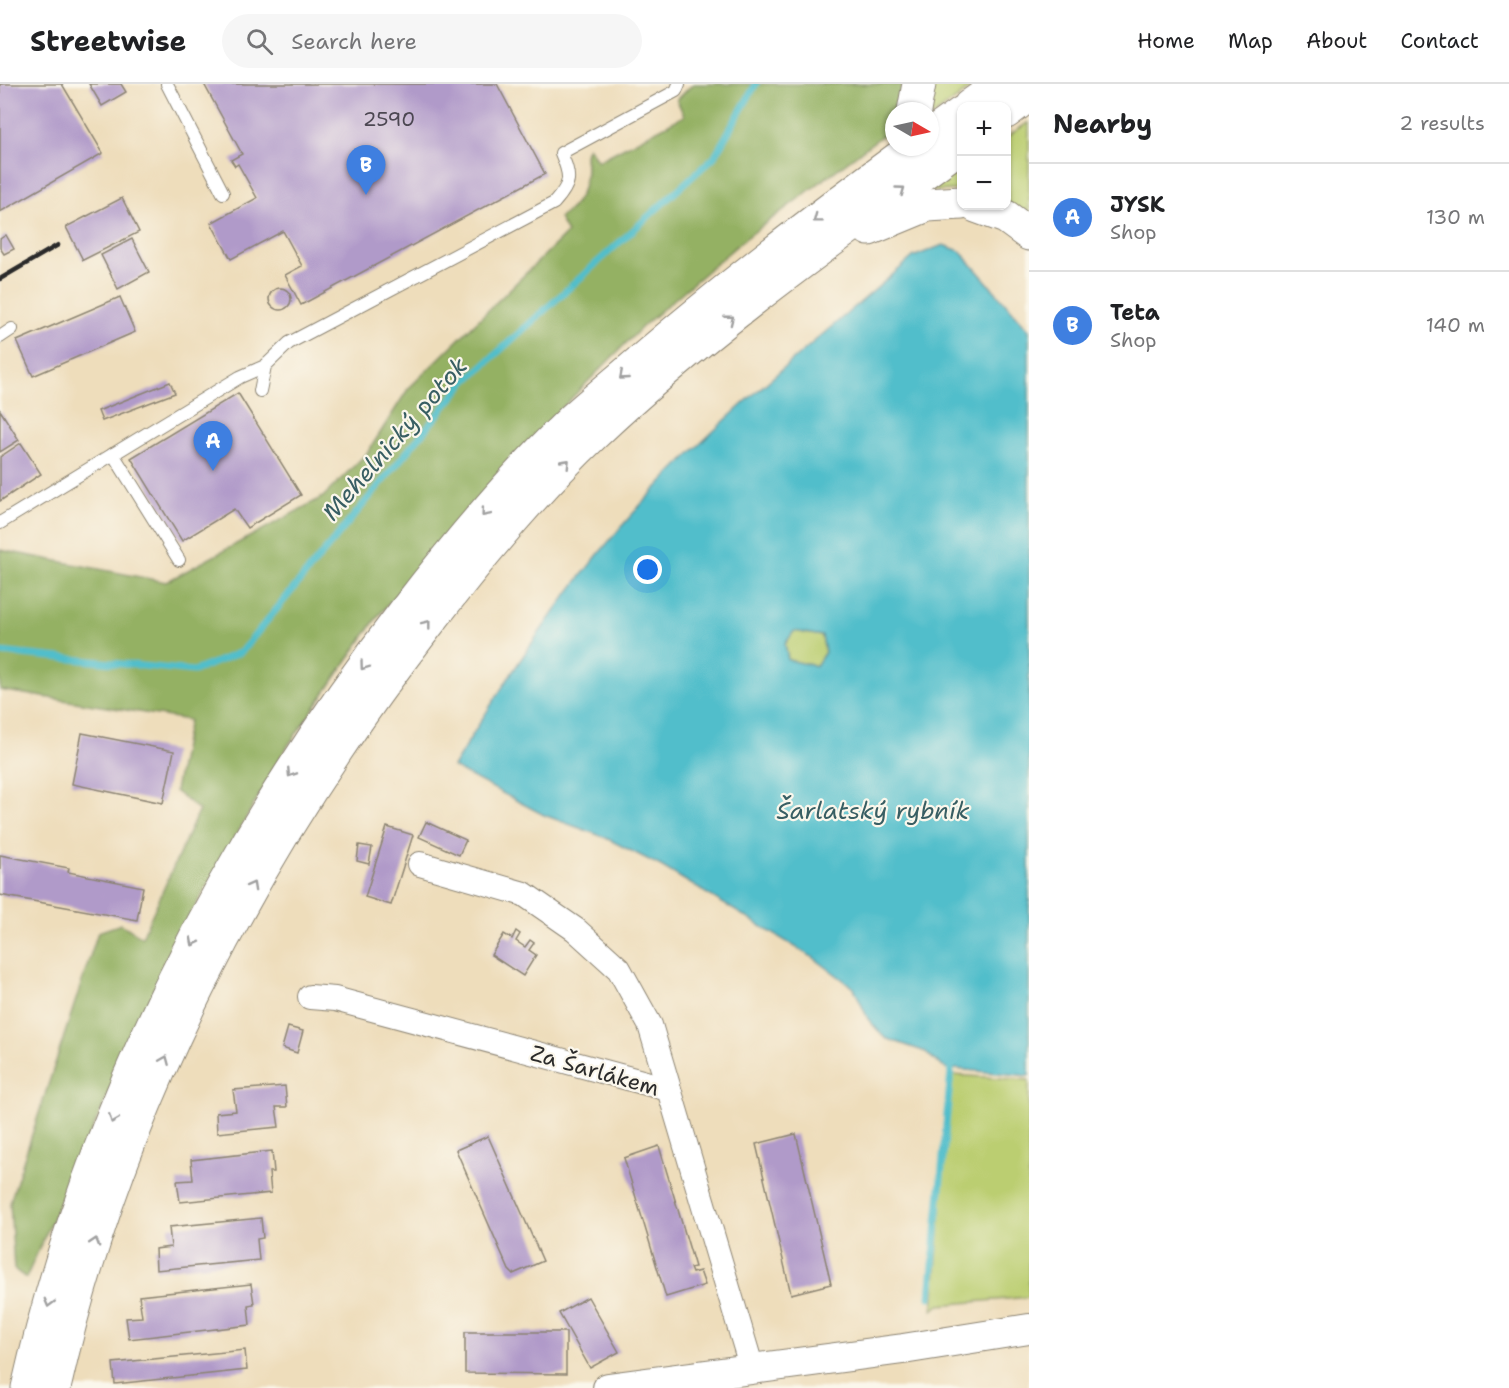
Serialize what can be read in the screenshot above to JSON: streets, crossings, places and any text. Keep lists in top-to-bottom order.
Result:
{
  "streets": {
    "street": ["Za Šarlákem"]
  },
  "water": ["Mehelnický potok", "Šarlatský rybník"],
  "house_numbers": ["2590"],
  "north": "right",
  "page": {
    "header": "Streetwise",
    "search": "Search here",
    "nav": [
      "Home",
      "Map",
      "About",
      "Contact"
    ],
    "heading": ["Nearby", "2 results"],
    "map_buttons": ["+", "−"],
    "pins": ["B", "A"],
    "list": [
      {
        "mark": "A",
        "name": "JYSK",
        "note": "Shop",
        "value": "130 m"
      },
      {
        "mark": "B",
        "name": "Teta",
        "note": "Shop",
        "value": "140 m"
      }
    ]
  }
}
